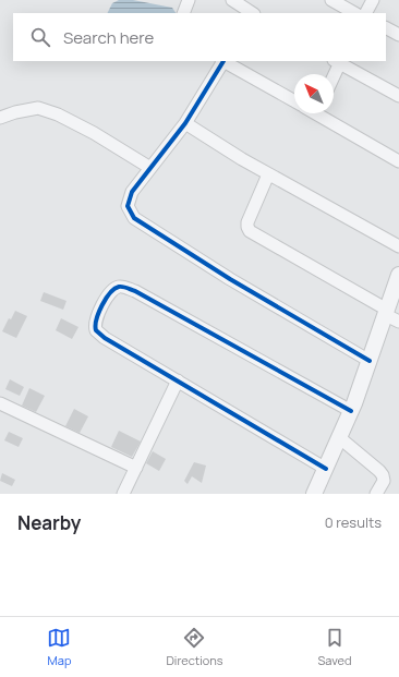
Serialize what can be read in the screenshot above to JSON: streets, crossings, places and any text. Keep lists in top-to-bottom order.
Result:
{
  "north": "top left",
  "page": {
    "search": "Search here",
    "heading": ["Nearby", "0 results"],
    "nav": ["Map", "Directions", "Saved"]
  }
}
